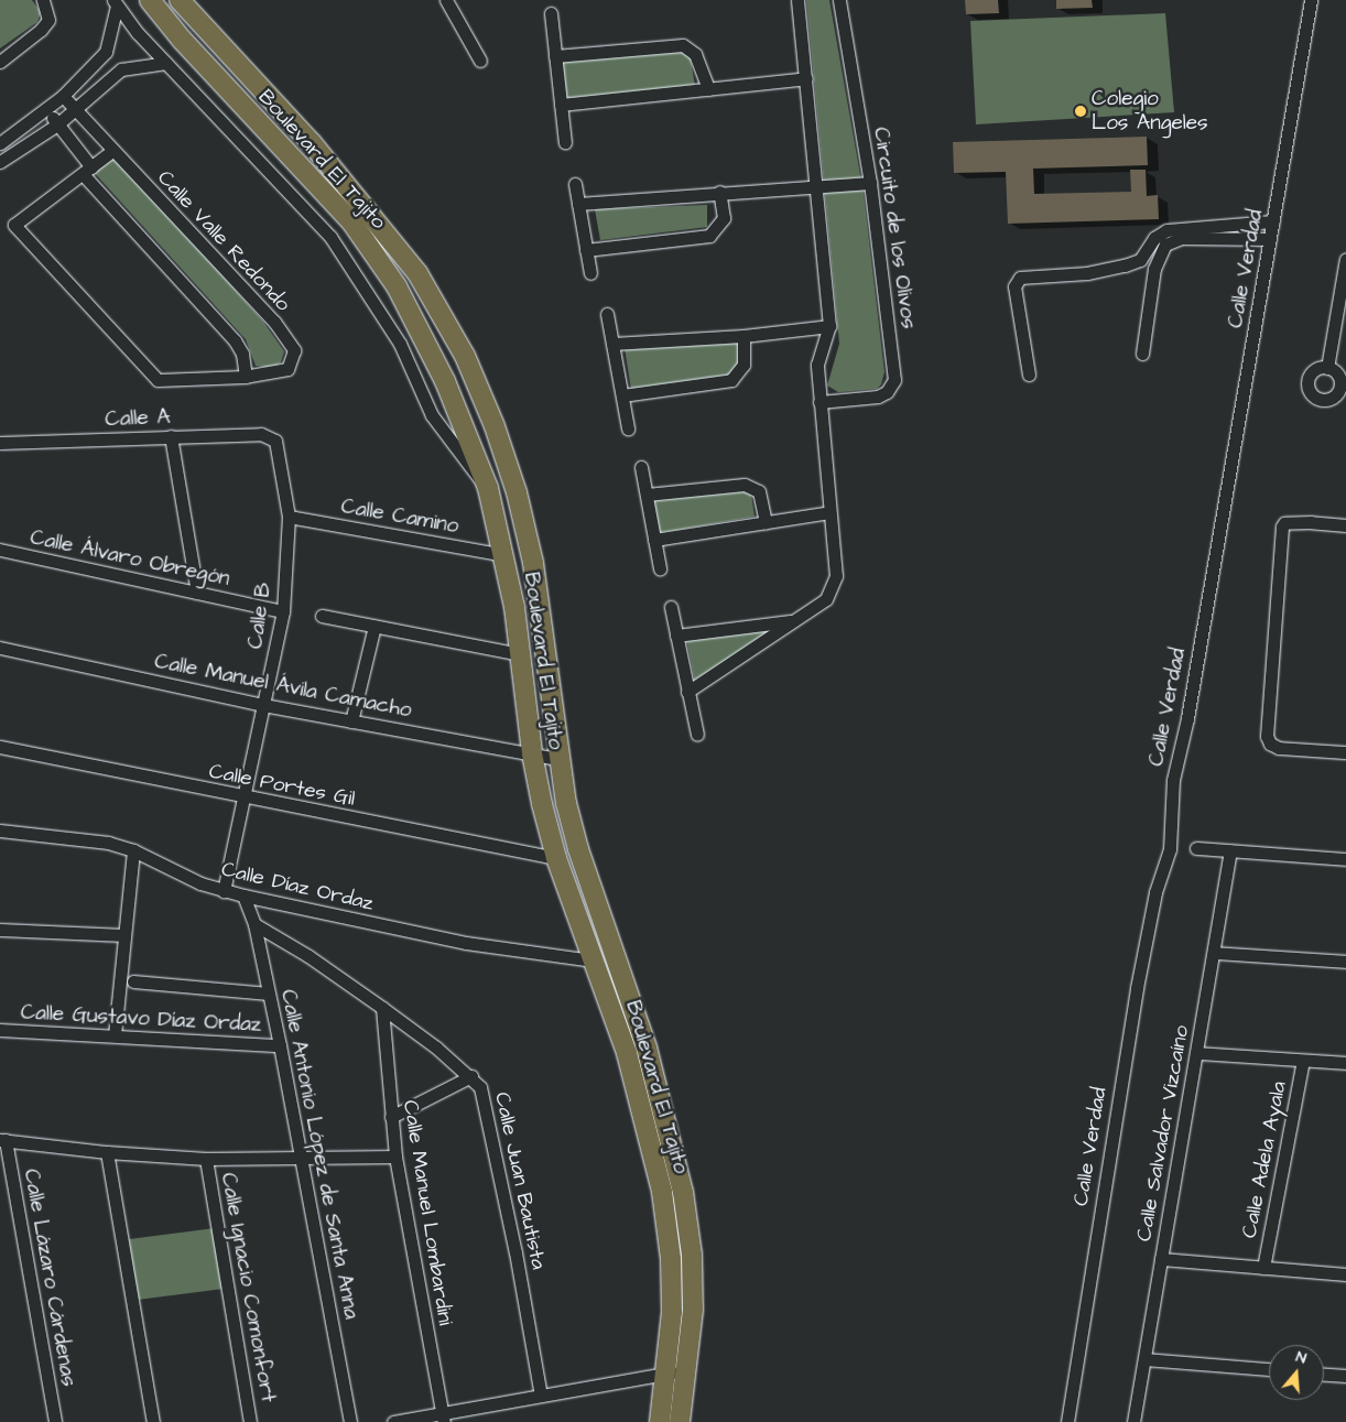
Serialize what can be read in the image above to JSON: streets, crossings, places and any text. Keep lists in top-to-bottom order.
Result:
{
  "streets": {
    "main road": ["Boulevard El Tajito"],
    "street": [
      "Circuito de los Olivos",
      "Calle Valle Redondo",
      "Calle Verdad",
      "Calle A",
      "Calle Camino",
      "Calle Álvaro Obregón",
      "Calle B",
      "Calle Manuel Ávila Camacho",
      "Calle Portes Gil",
      "Calle Díaz Ordaz",
      "Calle Gustavo Díaz Ordaz",
      "Calle Salvador Vizcaíno",
      "Calle Antonio López de Santa Anna",
      "Calle Adela Ayala",
      "Calle Juan Bautista",
      "Calle Manuel Lombardini",
      "Calle Lázaro Cárdenas",
      "Calle Ignacio Comonfort"
    ]
  },
  "crossings": [
    ["Boulevard El Tajito", "Calle Camino"],
    ["Boulevard El Tajito", "Calle Manuel Ávila Camacho"],
    ["Boulevard El Tajito", "Calle Portes Gil"],
    ["Boulevard El Tajito", "Calle Díaz Ordaz"],
    ["Calle A", "Calle B"],
    ["Calle Camino", "Calle B"],
    ["Calle Álvaro Obregón", "Calle B"],
    ["Calle B", "Calle Manuel Ávila Camacho"],
    ["Calle B", "Calle Portes Gil"],
    ["Calle B", "Calle Díaz Ordaz"],
    ["Calle Díaz Ordaz", "Calle Antonio López de Santa Anna"],
    ["Calle Gustavo Díaz Ordaz", "Calle Antonio López de Santa Anna"],
    ["Calle Antonio López de Santa Anna", "Calle Juan Bautista"],
    ["Calle Juan Bautista", "Calle Manuel Lombardini"]
  ],
  "places": ["Colegio Los Angeles"],
  "north": "top"
}
